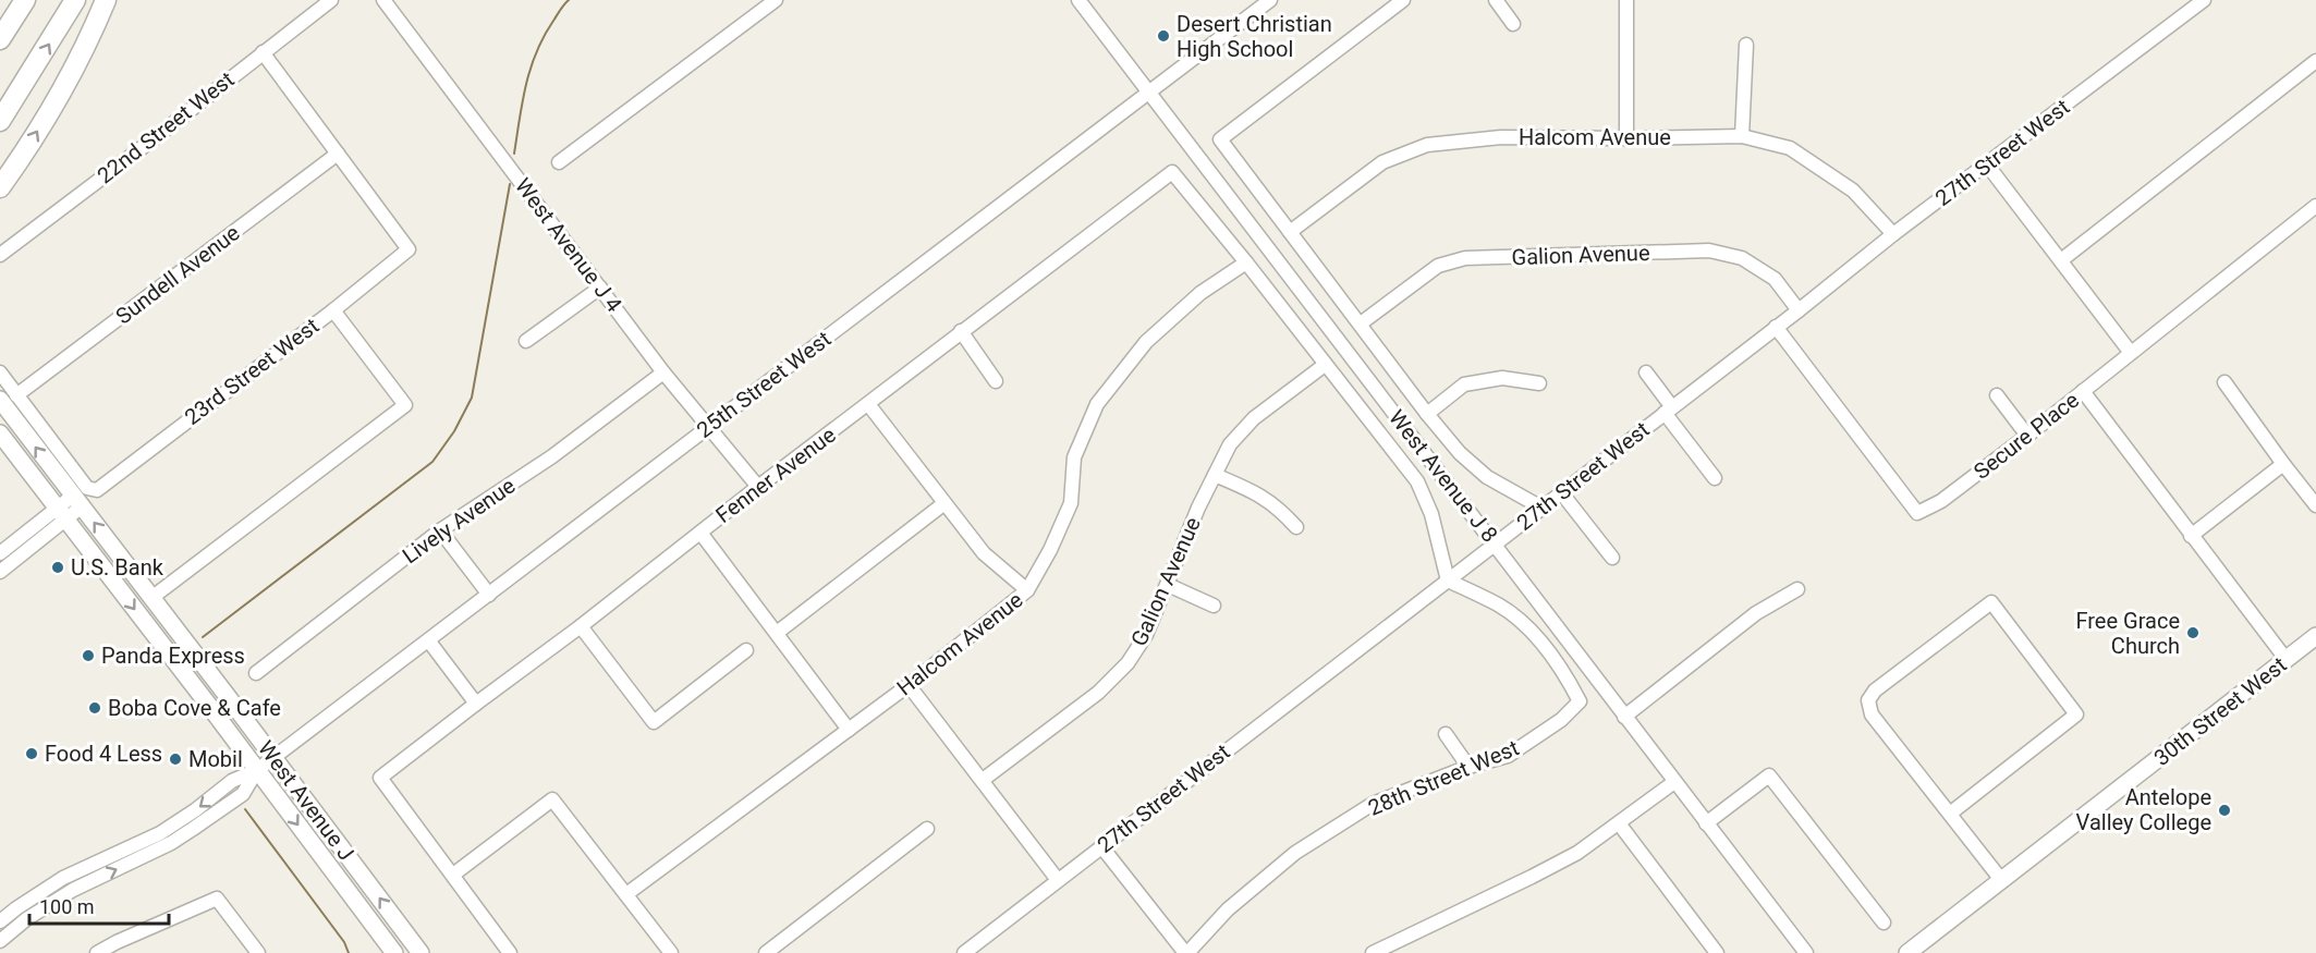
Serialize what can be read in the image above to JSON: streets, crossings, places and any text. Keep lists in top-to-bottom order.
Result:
{
  "streets": {
    "main road": ["30th Street West", "West Avenue J"],
    "street": [
      "22nd Street West",
      "Halcom Avenue",
      "27th Street West",
      "West Avenue J 4",
      "Galion Avenue",
      "Sundell Avenue",
      "23rd Street West",
      "25th Street West",
      "Secure Place",
      "Fenner Avenue",
      "West Avenue J 8",
      "Lively Avenue",
      "28th Street West"
    ]
  },
  "crossings": [
    ["Halcom Avenue", "27th Street West"],
    ["Halcom Avenue", "Fenner Avenue"],
    ["27th Street West", "Galion Avenue"],
    ["27th Street West", "Secure Place"],
    ["27th Street West", "West Avenue J 8"],
    ["27th Street West", "28th Street West"],
    ["West Avenue J 4", "25th Street West"],
    ["West Avenue J 4", "Fenner Avenue"],
    ["West Avenue J 4", "Lively Avenue"],
    ["Sundell Avenue", "23rd Street West"],
    ["25th Street West", "West Avenue J 8"],
    ["25th Street West", "West Avenue J"]
  ],
  "places": [
    "Desert Christian High School",
    "U.S. Bank",
    "Free Grace Church",
    "Panda Express",
    "Boba Cove & Cafe",
    "Food 4 Less",
    "Mobil",
    "Antelope Valley College"
  ],
  "scale_bar": "100 m"
}
